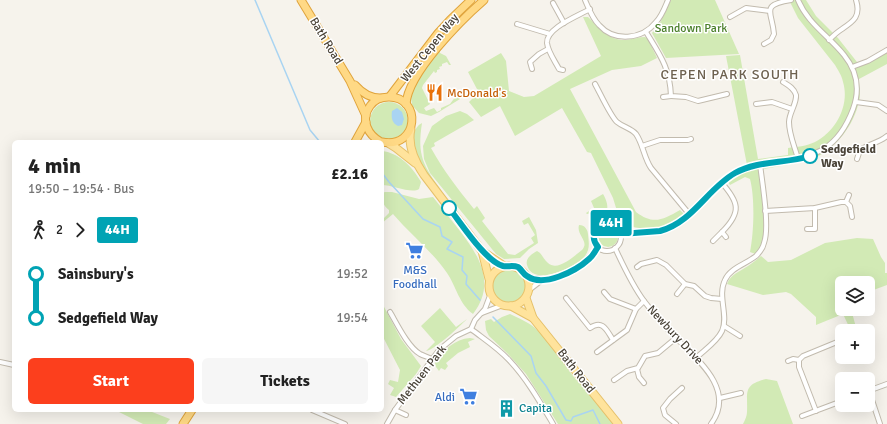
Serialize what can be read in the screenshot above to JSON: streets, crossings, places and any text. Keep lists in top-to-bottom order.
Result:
{
  "streets": {
    "highway": ["Bath Road", "West Cepen Way"],
    "street": ["Newbury Drive", "Methuen Park"]
  },
  "crossings": [
    ["Bath Road", "Methuen Park"]
  ],
  "districts": ["CEPEN PARK SOUTH"],
  "parks": ["Sandown Park"],
  "places": {
    "restaurant": ["McDonald's"],
    "other": ["Sedgefield Way"],
    "supermarket": ["M&S Foodhall", "Aldi"],
    "building": ["Capita"]
  },
  "lines": ["bus line 44H"],
  "page": {
    "on_map": "44H",
    "heading": ["4 min", "19:50 – 19:54 · Bus", "£2.16"],
    "legs": ["2", "44H"],
    "list": [
      {
        "name": "Sainsbury's",
        "value": "19:52"
      },
      {
        "name": "Sedgefield Way",
        "value": "19:54"
      }
    ],
    "map_buttons": ["+", "−"],
    "buttons": ["Start", "Tickets"]
  }
}
